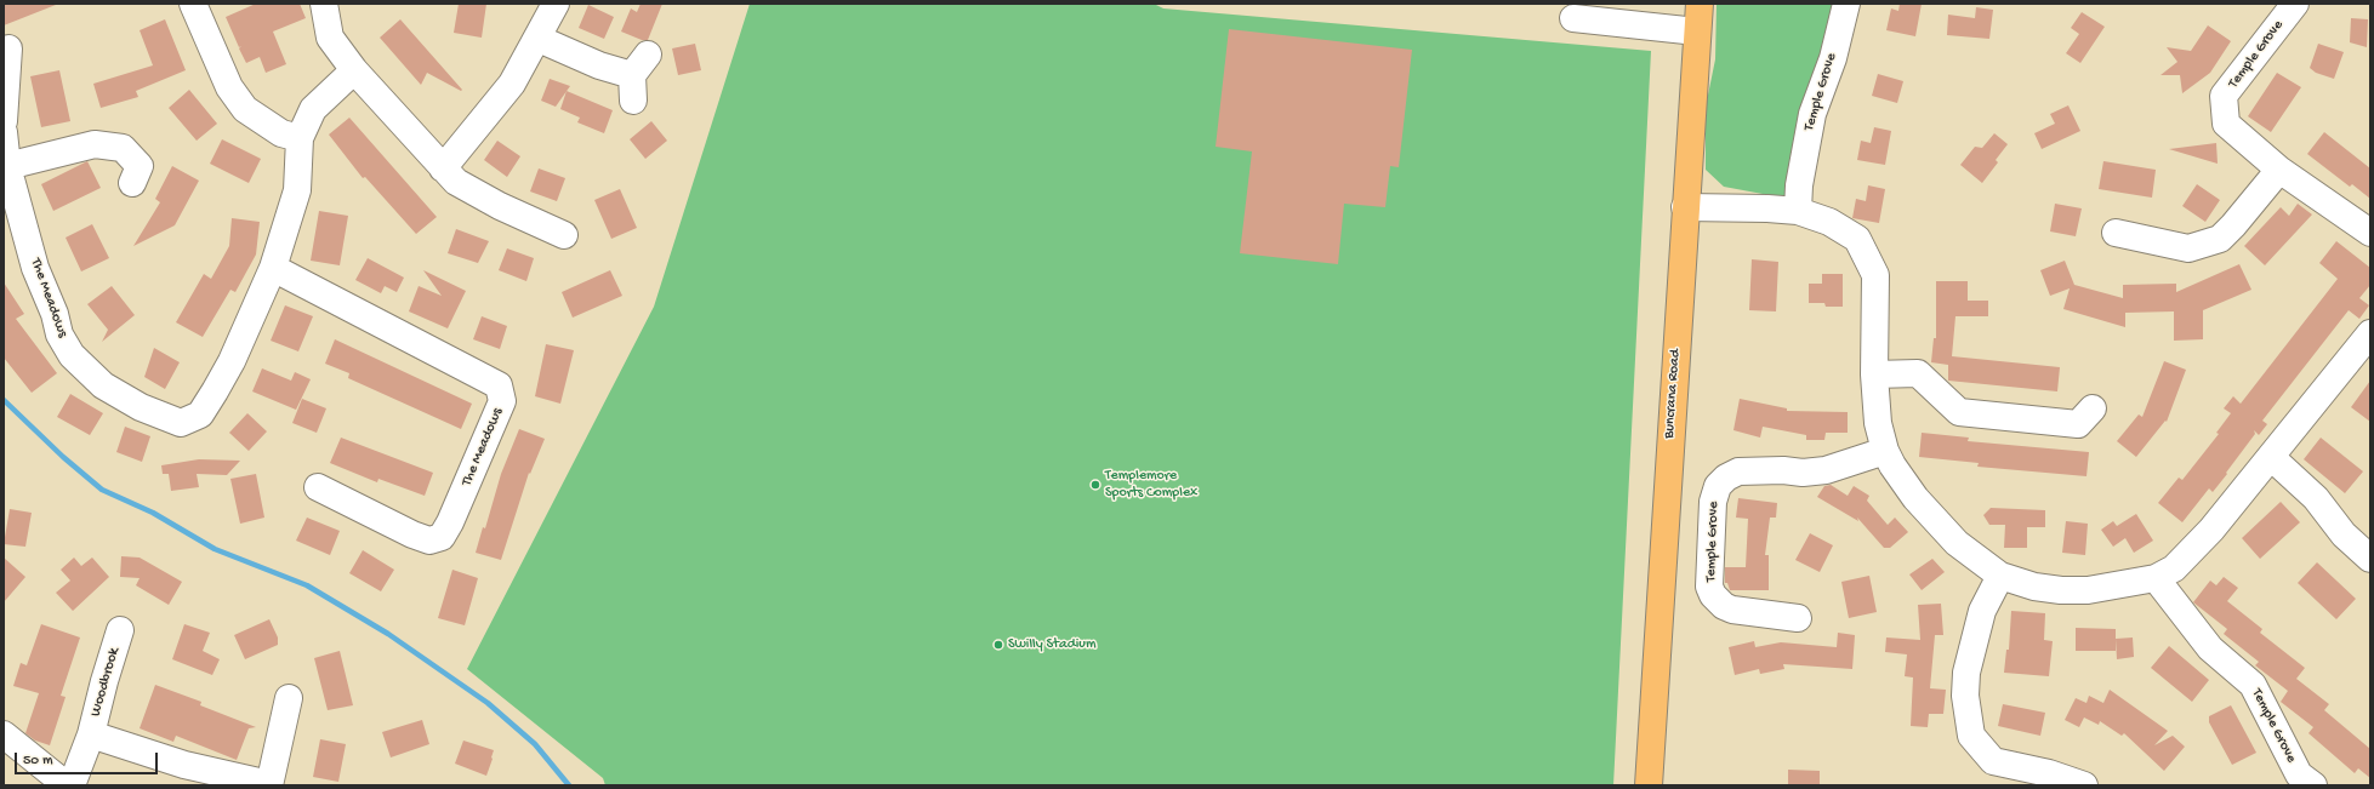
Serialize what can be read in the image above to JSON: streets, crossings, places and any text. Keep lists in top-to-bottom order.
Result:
{
  "streets": {
    "highway": ["Buncrana Road"],
    "street": ["Temple Grove", "The Meadows", "Woodbrook"]
  },
  "places": ["Templemore Sports Complex", "Swilly Stadium"],
  "scale_bar": "50 m"
}
